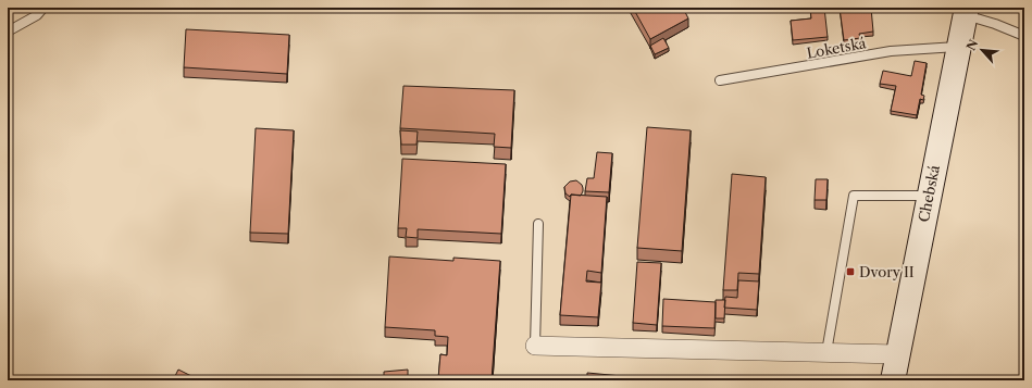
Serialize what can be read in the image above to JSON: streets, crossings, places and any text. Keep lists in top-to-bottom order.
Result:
{
  "streets": {
    "street": ["Chebská"],
    "lane": ["Loketská"]
  },
  "crossings": [
    ["Loketská", "Chebská"]
  ],
  "places": {
    "transit": ["Dvory II"]
  },
  "north": "top left"
}
